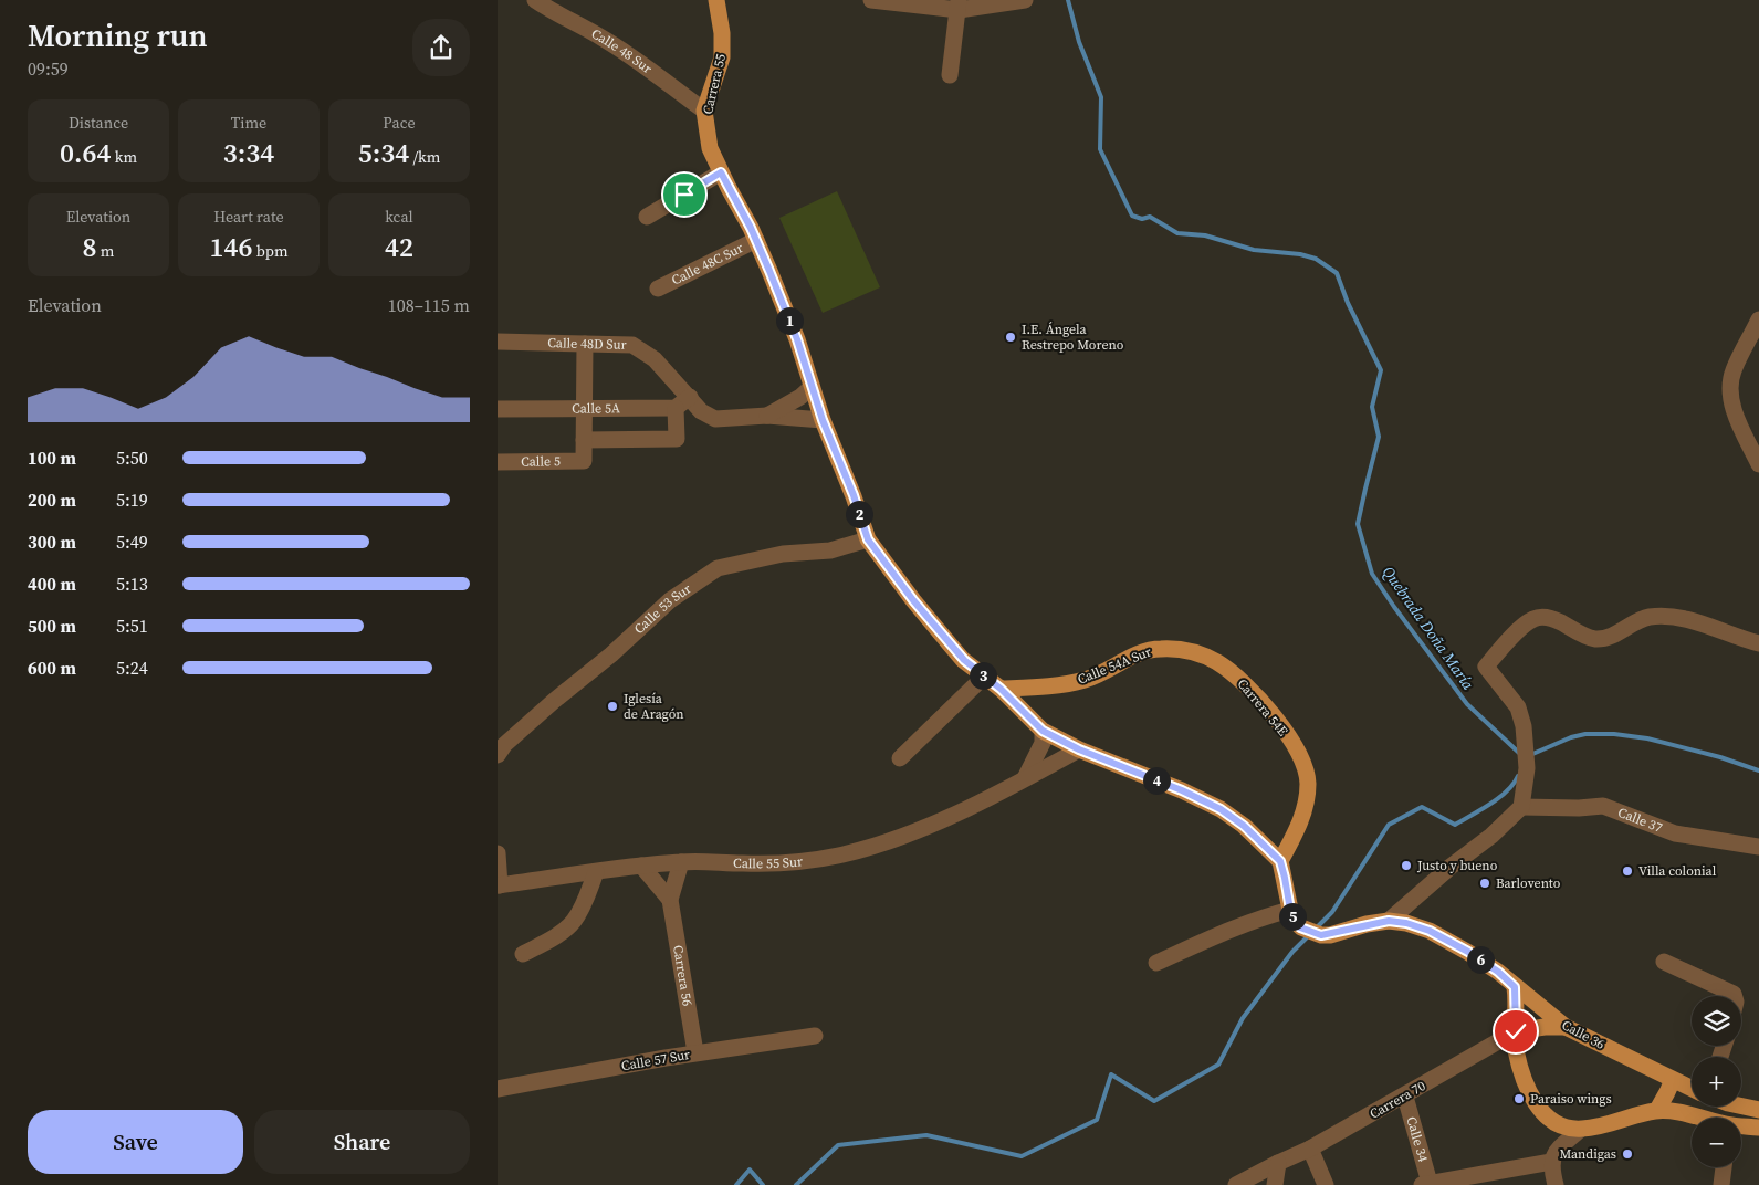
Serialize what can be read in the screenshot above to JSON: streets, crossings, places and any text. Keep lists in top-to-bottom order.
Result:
{
  "streets": {
    "main road": [
      "Carrera 55",
      "Calle 54A Sur",
      "Carrera 54E",
      "Calle 36"
    ],
    "street": [
      "Calle 48 Sur",
      "Calle 48C Sur",
      "Calle 48D Sur",
      "Calle 5A",
      "Calle 5",
      "Calle 53 Sur",
      "Calle 37",
      "Calle 55 Sur",
      "Carrera 56",
      "Calle 57 Sur",
      "Carrera 70",
      "Calle 34"
    ]
  },
  "crossings": [
    ["Calle 48 Sur", "Carrera 55"],
    ["Carrera 55", "Calle 48C Sur"],
    ["Carrera 55", "Calle 53 Sur"],
    ["Carrera 55", "Calle 54A Sur"],
    ["Carrera 55", "Carrera 54E"],
    ["Carrera 55", "Calle 55 Sur"],
    ["Calle 54A Sur", "Carrera 54E"],
    ["Calle 55 Sur", "Carrera 56"],
    ["Carrera 56", "Calle 57 Sur"],
    ["Carrera 70", "Calle 34"]
  ],
  "water": ["Quebrada Doña María"],
  "places": [
    "I.E. Ángela Restrepo Moreno",
    "Iglesía de Aragón",
    "Justo y bueno",
    "Villa colonial",
    "Barlovento",
    "Paraiso wings",
    "Mandigas"
  ],
  "page": {
    "heading": ["Morning run", "09:59"],
    "stats": [
      ["Distance", "0.64 km"],
      ["Time", "3:34"],
      ["Pace", "5:34 /km"],
      ["Elevation", "8 m"],
      ["Heart rate", "146 bpm"],
      ["kcal", "42"]
    ],
    "chart": ["Elevation", "108–115 m"],
    "pins": [
      "1",
      "2",
      "3",
      "4",
      "5",
      "6"
    ],
    "list": [
      {
        "name": "100 m",
        "note": "5:50"
      },
      {
        "name": "200 m",
        "note": "5:19"
      },
      {
        "name": "300 m",
        "note": "5:49"
      },
      {
        "name": "400 m",
        "note": "5:13"
      },
      {
        "name": "500 m",
        "note": "5:51"
      },
      {
        "name": "600 m",
        "note": "5:24"
      }
    ],
    "map_buttons": ["+", "−"],
    "buttons": ["Save", "Share"]
  }
}
